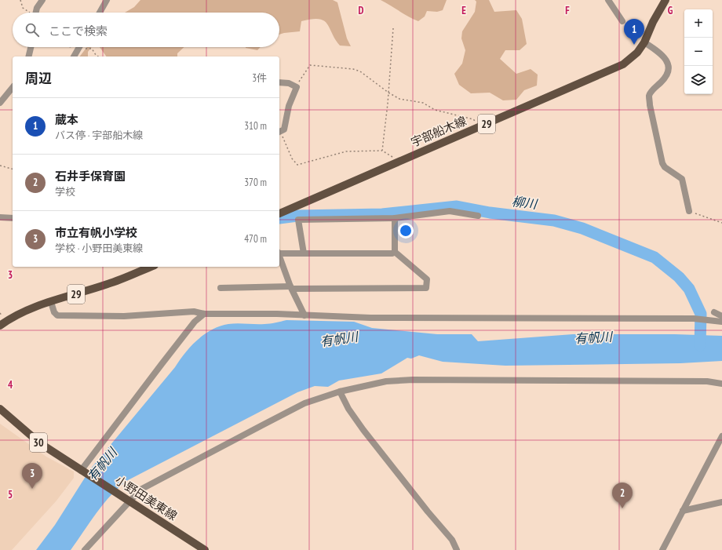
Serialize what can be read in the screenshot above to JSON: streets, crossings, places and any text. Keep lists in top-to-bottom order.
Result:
{
  "streets": {
    "main road": [
      "29",
      "宇部船木線",
      "30",
      "小野田美東線"
    ]
  },
  "water": ["柳川", "有帆川"],
  "page": {
    "map_buttons": ["+", "−"],
    "search": "ここで検索",
    "pins": ["1", "3", "2"],
    "heading": ["周辺", "3件"],
    "list": [
      {
        "mark": "1",
        "name": "蔵本",
        "note": "バス停 · 宇部船木線",
        "value": "310 m"
      },
      {
        "mark": "2",
        "name": "石井手保育園",
        "note": "学校",
        "value": "370 m"
      },
      {
        "mark": "3",
        "name": "市立有帆小学校",
        "note": "学校 · 小野田美東線",
        "value": "470 m"
      }
    ]
  },
  "grid": {
    "columns": [
      "D",
      "E",
      "F",
      "G"
    ],
    "rows": ["3", "4", "5"]
  }
}
